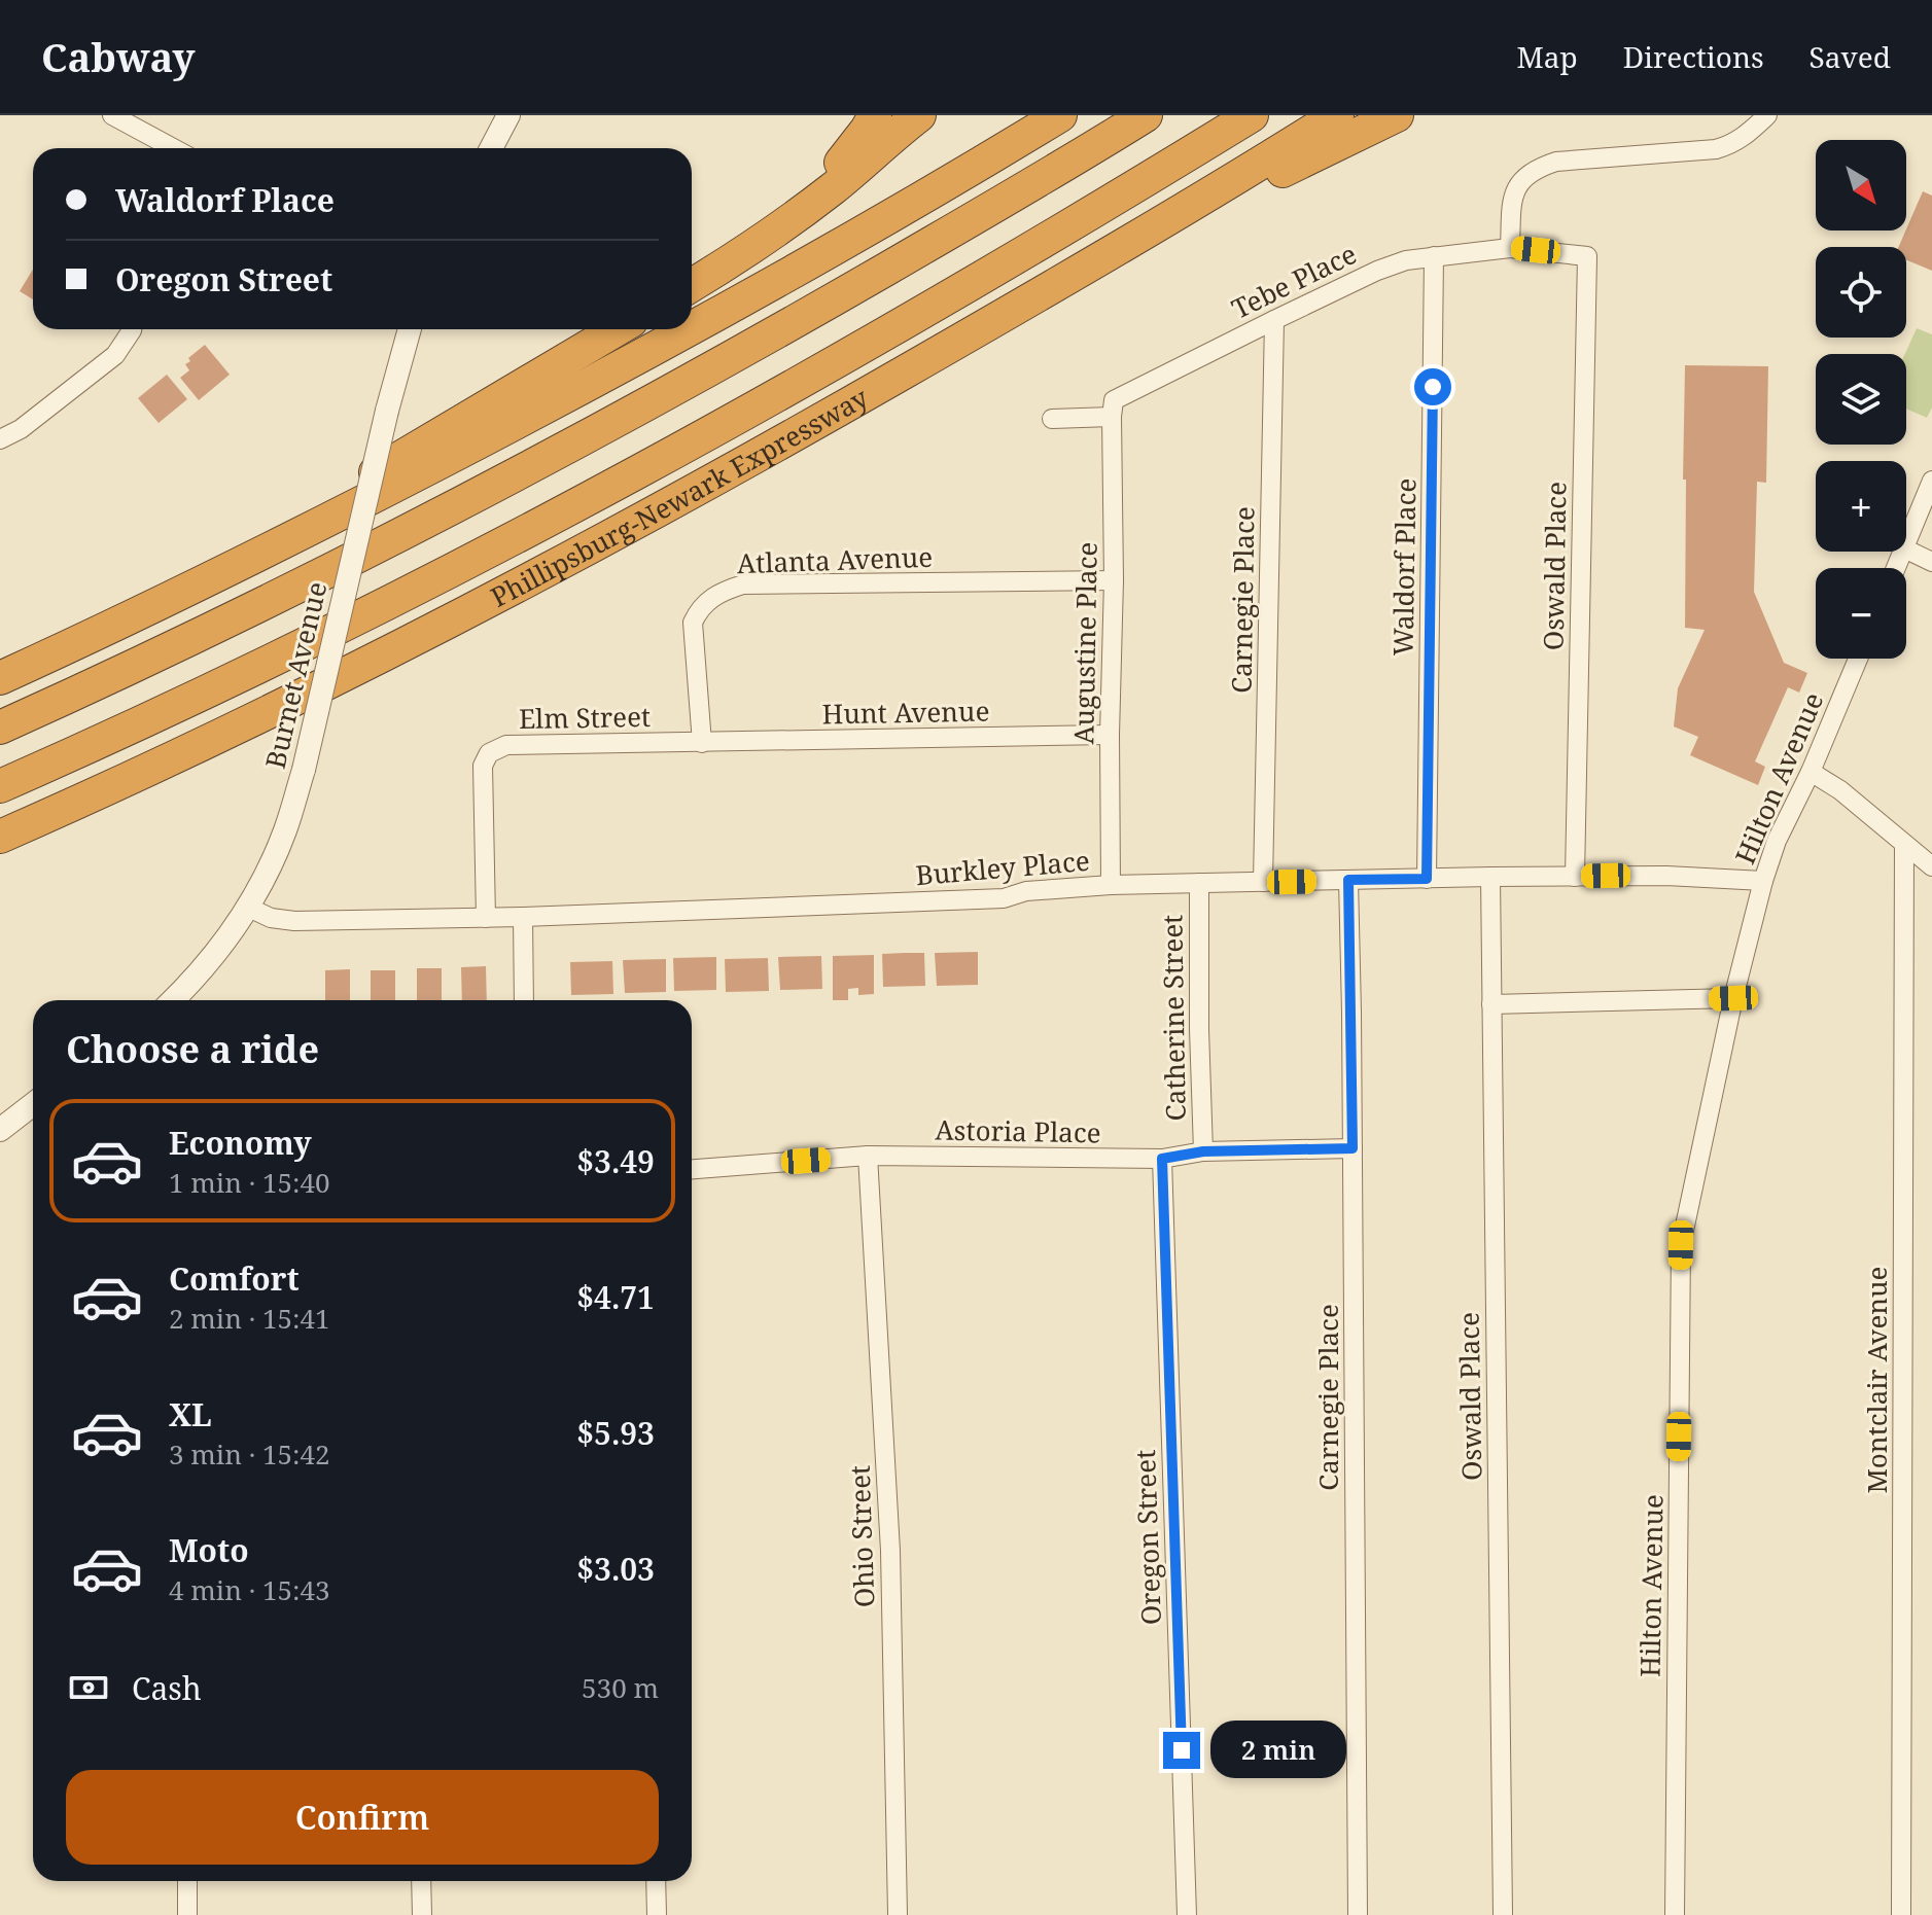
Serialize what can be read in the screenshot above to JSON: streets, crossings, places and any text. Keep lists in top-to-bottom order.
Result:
{
  "streets": {
    "highway": ["Phillipsburg-Newark Expressway"],
    "street": [
      "Tebe Place",
      "Atlanta Avenue",
      "Oswald Place",
      "Waldorf Place",
      "Carnegie Place",
      "Augustine Place",
      "Burnet Avenue",
      "Hunt Avenue",
      "Elm Street",
      "Hilton Avenue",
      "Burkley Place",
      "Catherine Street",
      "Astoria Place",
      "Montclair Avenue",
      "Ohio Street",
      "Oregon Street"
    ]
  },
  "crossings": [
    ["Tebe Place", "Oswald Place"],
    ["Tebe Place", "Waldorf Place"],
    ["Tebe Place", "Carnegie Place"],
    ["Tebe Place", "Augustine Place"],
    ["Atlanta Avenue", "Augustine Place"],
    ["Atlanta Avenue", "Hunt Avenue"],
    ["Atlanta Avenue", "Elm Street"],
    ["Oswald Place", "Burkley Place"],
    ["Waldorf Place", "Burkley Place"],
    ["Carnegie Place", "Burkley Place"],
    ["Carnegie Place", "Astoria Place"],
    ["Augustine Place", "Hunt Avenue"],
    ["Augustine Place", "Burkley Place"],
    ["Burnet Avenue", "Burkley Place"],
    ["Hunt Avenue", "Elm Street"],
    ["Elm Street", "Burkley Place"],
    ["Hilton Avenue", "Burkley Place"],
    ["Burkley Place", "Catherine Street"],
    ["Catherine Street", "Astoria Place"],
    ["Astoria Place", "Ohio Street"],
    ["Astoria Place", "Oregon Street"]
  ],
  "north": "bottom right",
  "page": {
    "header": "Cabway",
    "nav": ["Map", "Directions", "Saved"],
    "map_buttons": ["+", "−"],
    "banner": ["Waldorf Place", "Oregon Street"],
    "heading": "Choose a ride",
    "list": [
      {
        "name": "Economy",
        "note": "1 min · 15:40",
        "value": "$3.49"
      },
      {
        "name": "Comfort",
        "note": "2 min · 15:41",
        "value": "$4.71"
      },
      {
        "name": "XL",
        "note": "3 min · 15:42",
        "value": "$5.93"
      },
      {
        "name": "Moto",
        "note": "4 min · 15:43",
        "value": "$3.03"
      }
    ],
    "pay": ["Cash", "530 m"],
    "bubble": "2 min",
    "buttons": "Confirm"
  }
}
